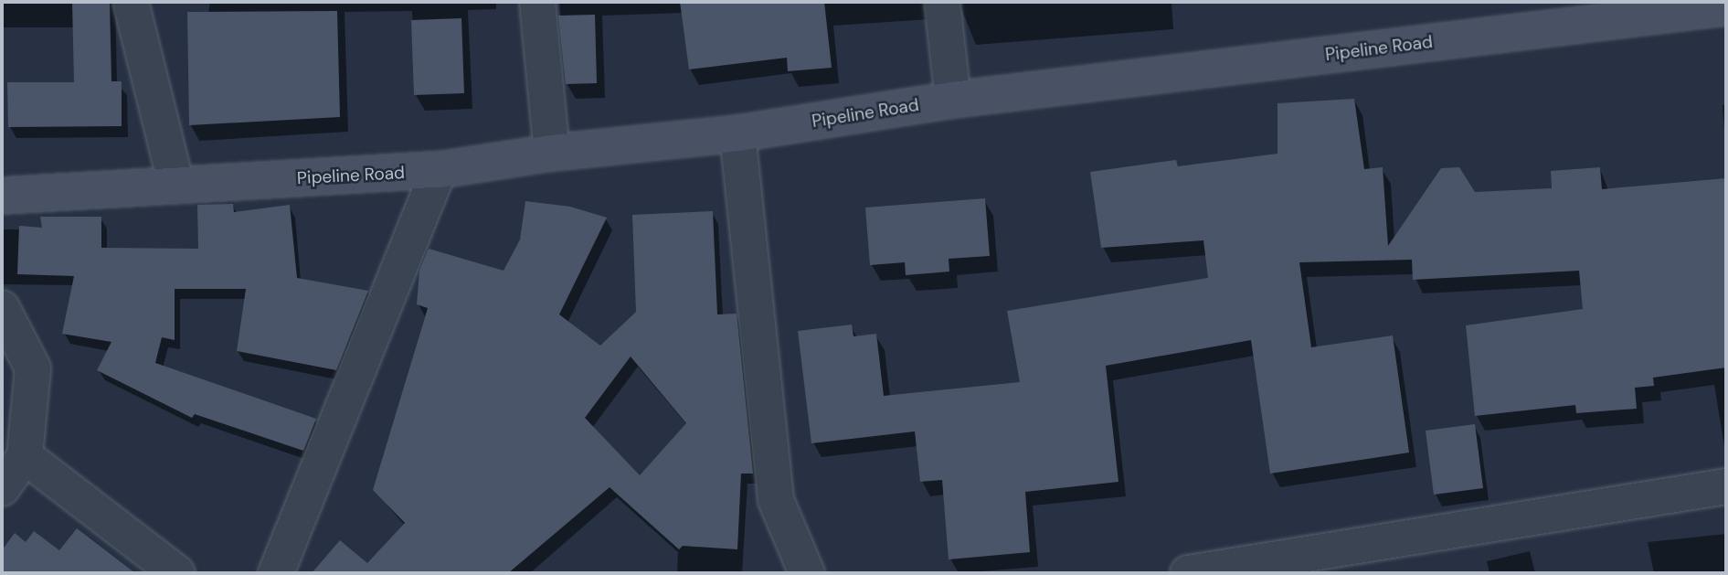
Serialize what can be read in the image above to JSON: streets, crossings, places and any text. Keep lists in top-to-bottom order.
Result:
{
  "streets": {
    "street": ["Pipeline Road"]
  }
}
